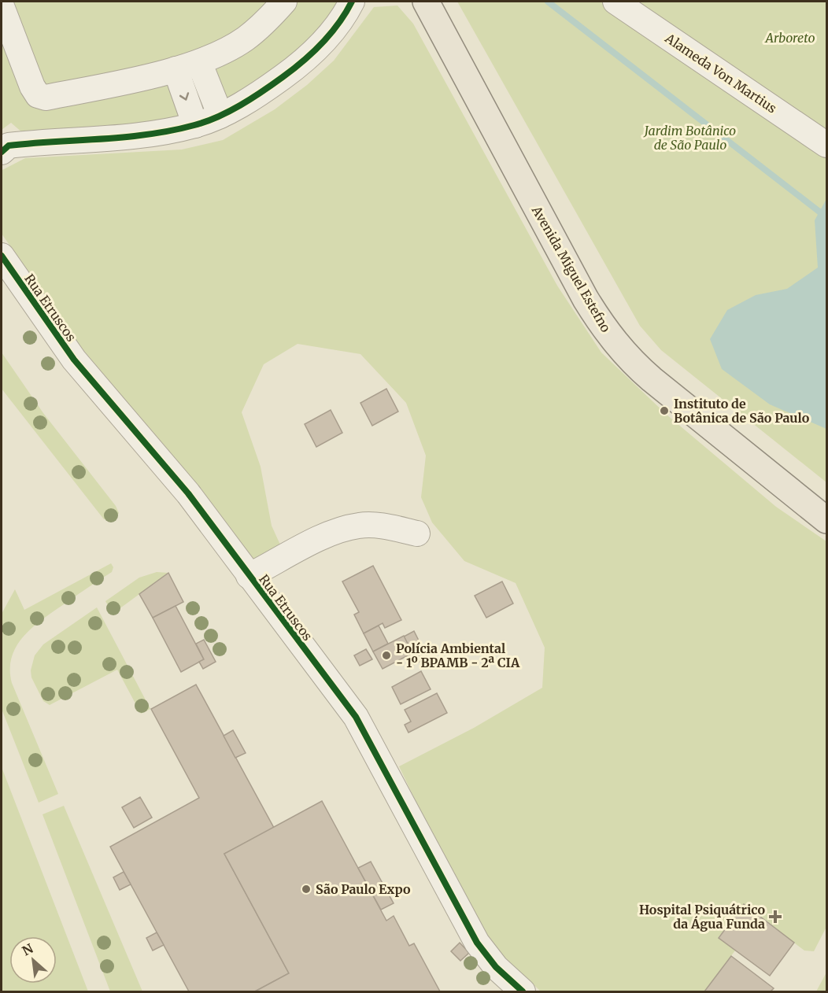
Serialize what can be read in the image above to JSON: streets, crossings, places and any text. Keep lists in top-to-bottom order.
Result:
{
  "streets": {
    "main road": ["Avenida Miguel Estefno"],
    "street": ["Alameda Von Martius", "Rua Etruscos"]
  },
  "parks": ["Arboreto", "Jardim Botânico de São Paulo"],
  "places": {
    "other": ["Instituto de Botânica de São Paulo", "Polícia Ambiental - 1º BPAMB - 2ª CIA", "São Paulo Expo"],
    "health": ["Hospital Psiquátrico da Água Funda"]
  },
  "north": "top left"
}
